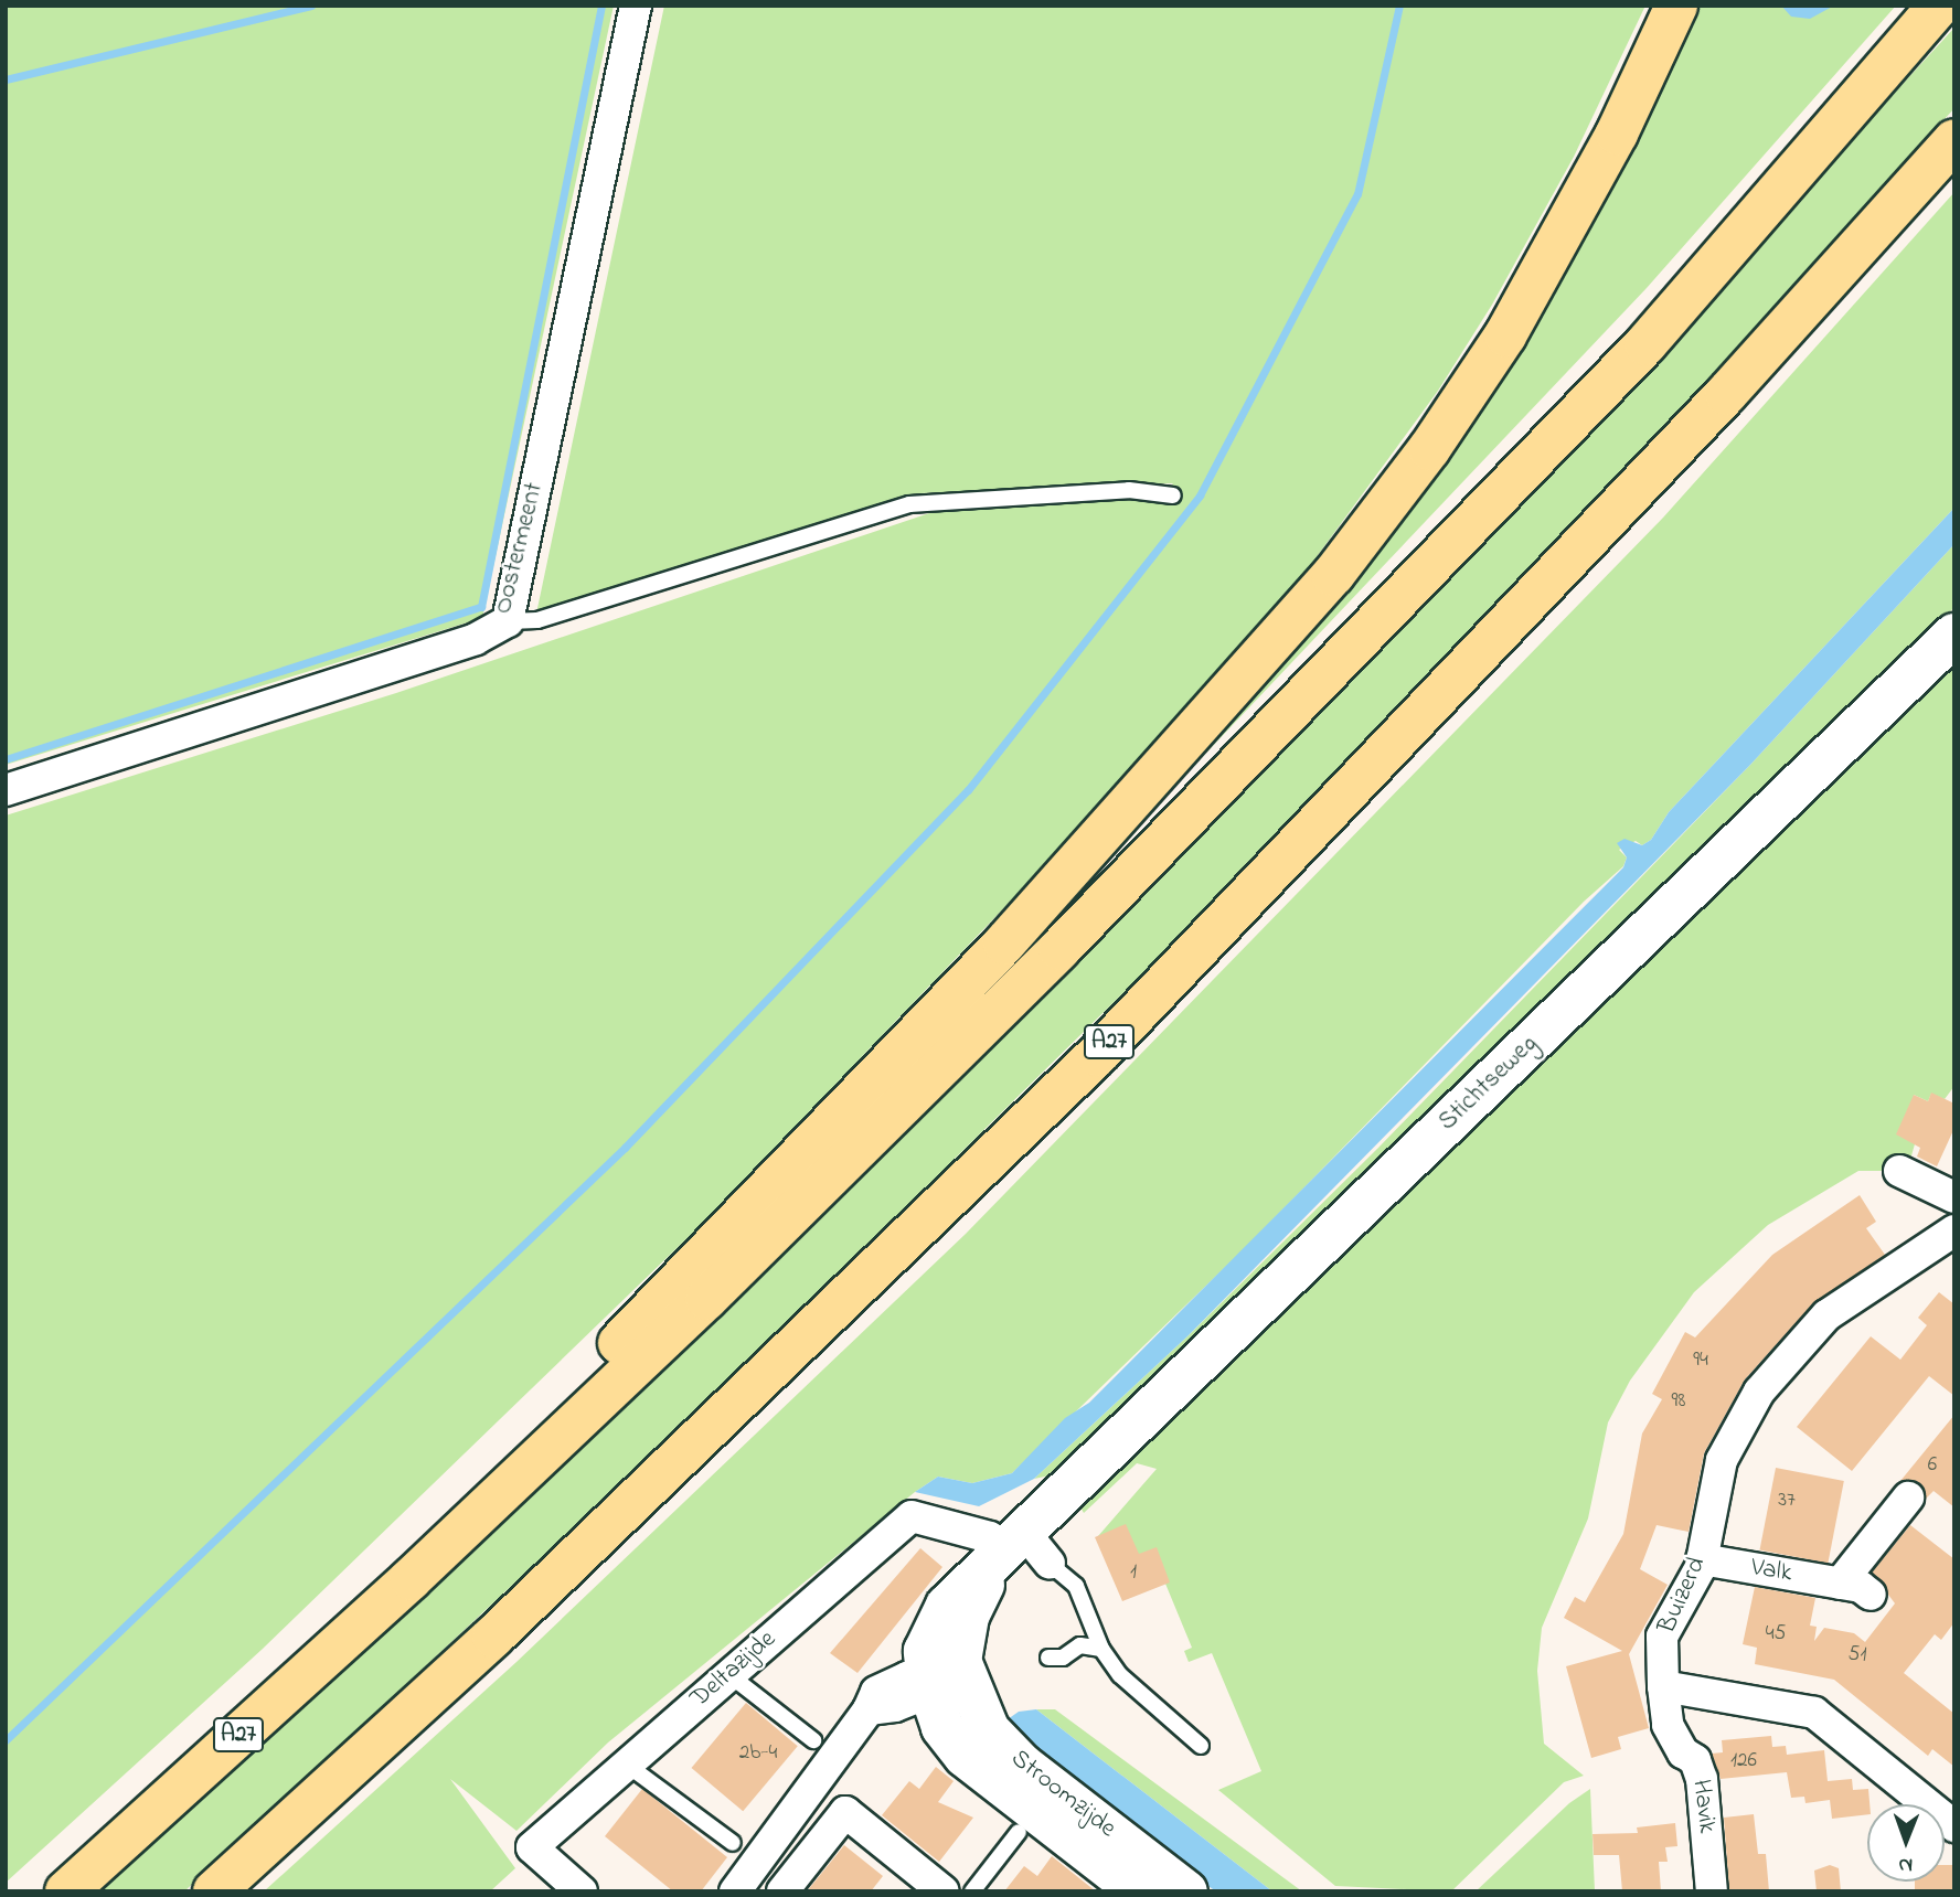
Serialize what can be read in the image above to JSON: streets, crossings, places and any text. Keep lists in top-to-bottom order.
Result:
{
  "streets": {
    "highway": ["A27"],
    "street": [
      "Oostermeent",
      "Stichtseweg",
      "Valk",
      "Buizerd",
      "Deltazijde",
      "Stroomzijde",
      "Havik"
    ]
  },
  "crossings": [
    ["Stichtseweg", "Deltazijde"],
    ["Stichtseweg", "Stroomzijde"],
    ["Valk", "Buizerd"],
    ["Buizerd", "Havik"]
  ],
  "house_numbers": [
    "94",
    "98",
    "6",
    "37",
    "1",
    "45",
    "51",
    "2b-4",
    "126"
  ],
  "north": "bottom"
}
